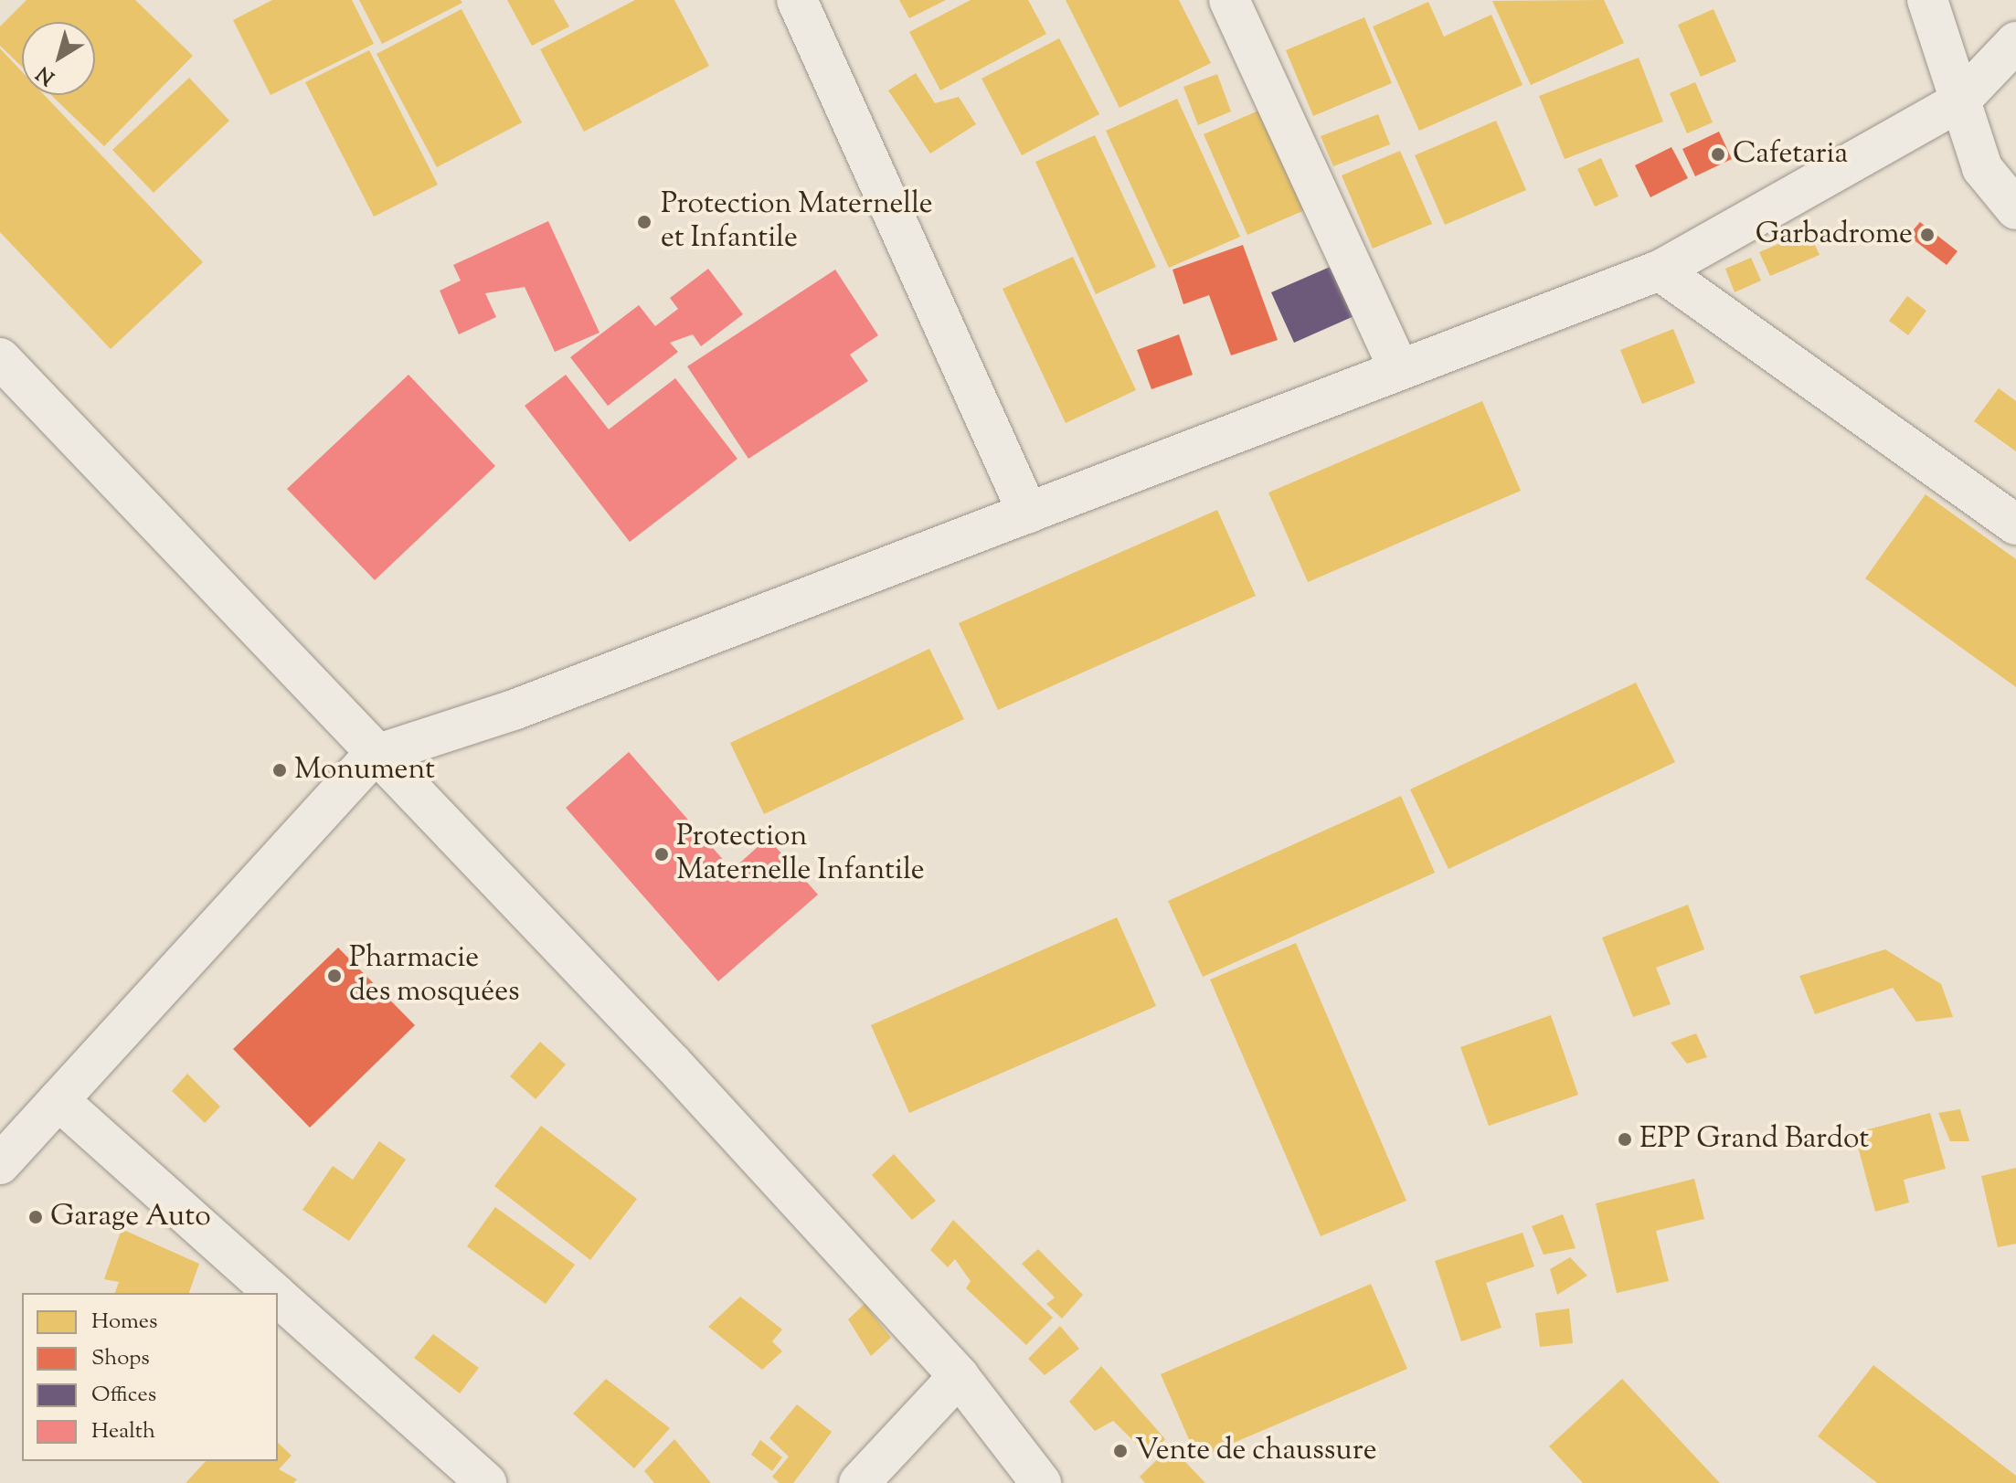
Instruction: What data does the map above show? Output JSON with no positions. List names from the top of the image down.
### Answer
{
  "places": [
    "Cafetaria",
    "Protection Maternelle et Infantile",
    "Garbadrome",
    "Monument",
    "Protection Maternelle Infantile",
    "Pharmacie des mosquées",
    "EPP Grand Bardot",
    "Garage Auto",
    "Vente de chaussure"
  ],
  "legend": [
    "Homes",
    "Shops",
    "Offices",
    "Health"
  ],
  "north": "bottom left"
}
